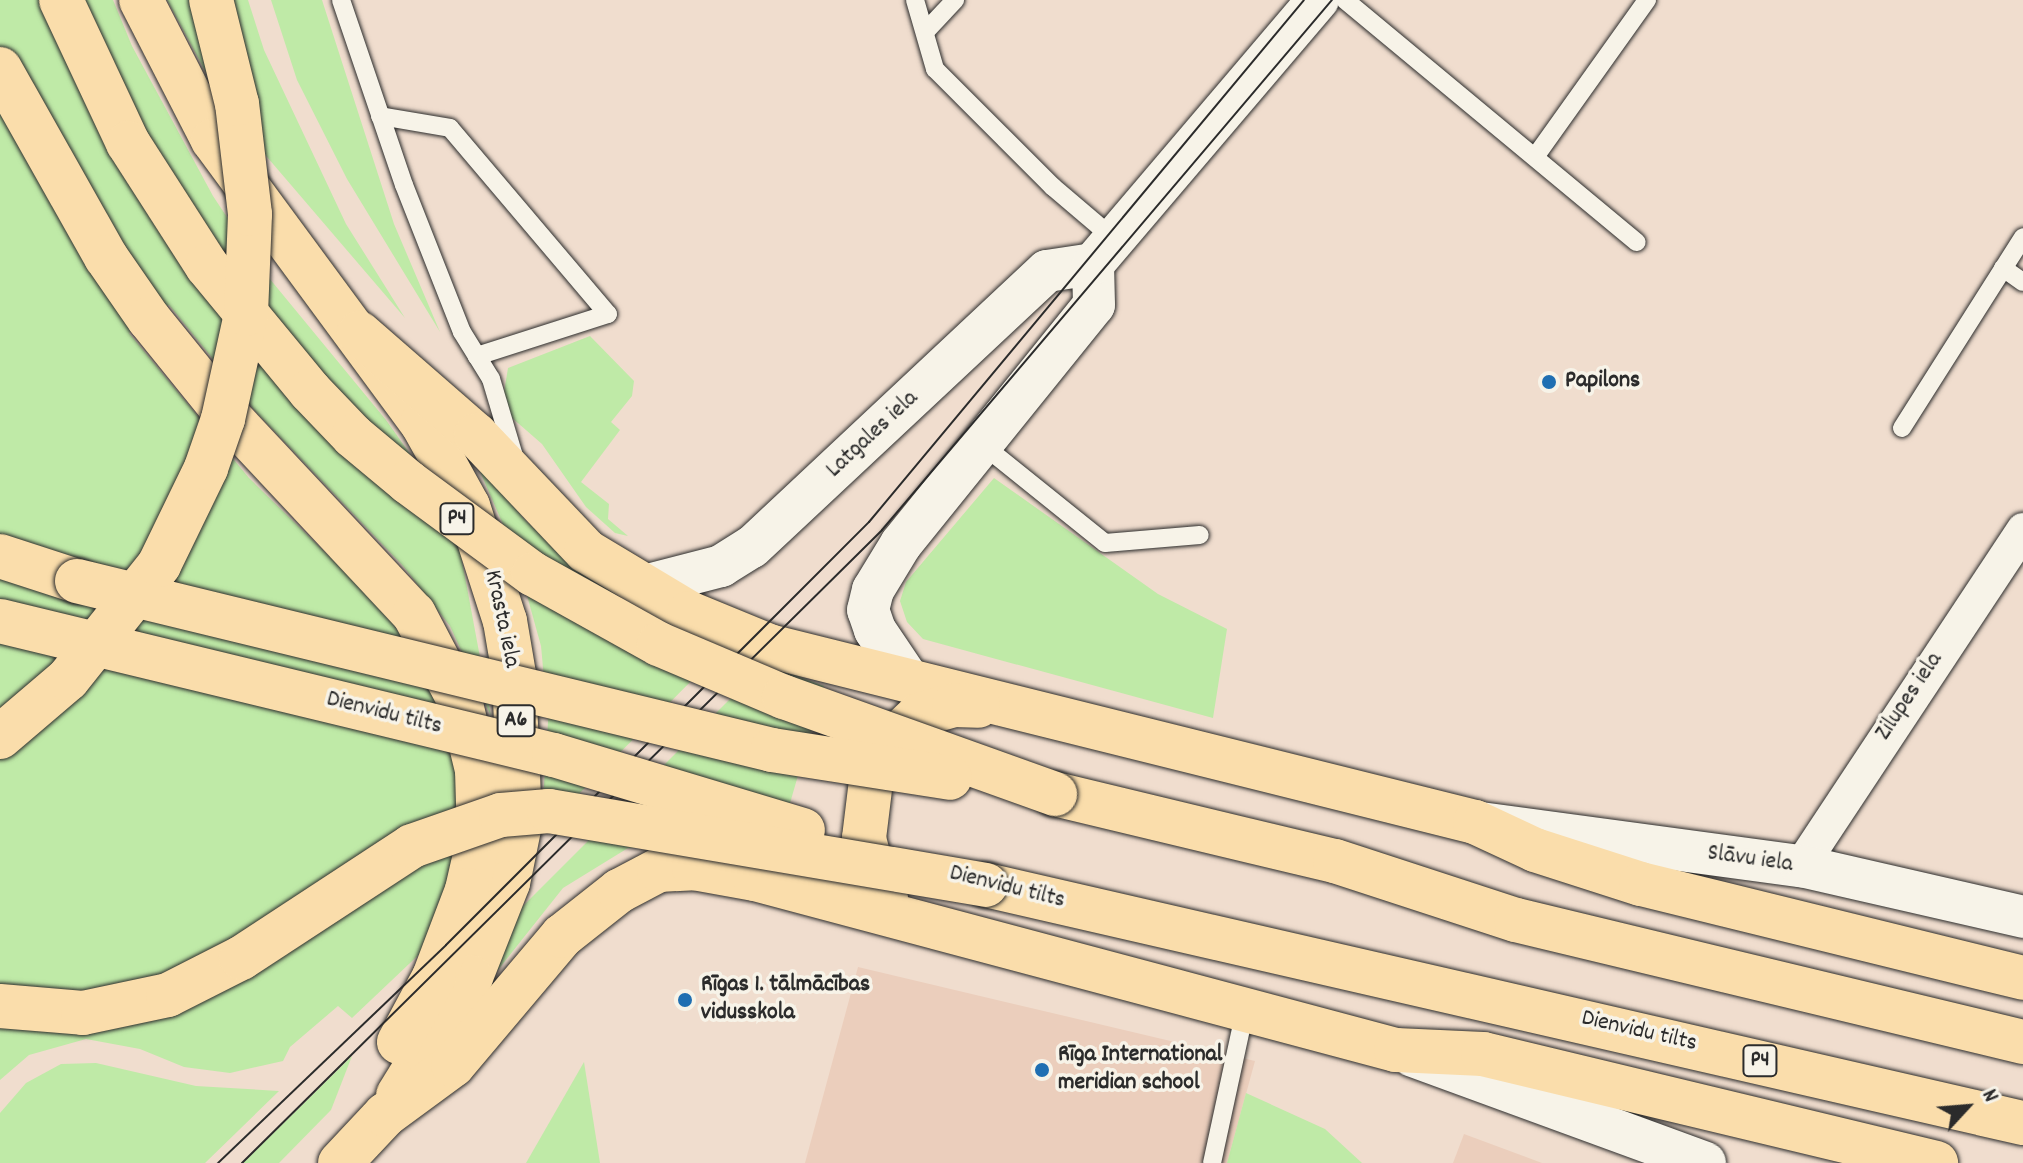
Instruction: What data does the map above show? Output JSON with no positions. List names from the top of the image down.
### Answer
{
  "streets": {
    "highway": [
      "P4",
      "Krasta iela",
      "Dienvidu tilts",
      "A6"
    ],
    "street": ["Latgales iela", "Zilupes iela", "Slāvu iela"]
  },
  "crossings": [
    ["P4", "Dienvidu tilts"],
    ["Krasta iela", "A6"],
    ["Zilupes iela", "Slāvu iela"]
  ],
  "places": ["Papilons", "Rīgas 1. tālmācības vidusskola", "Rīga International meridian school"],
  "north": "top right"
}
